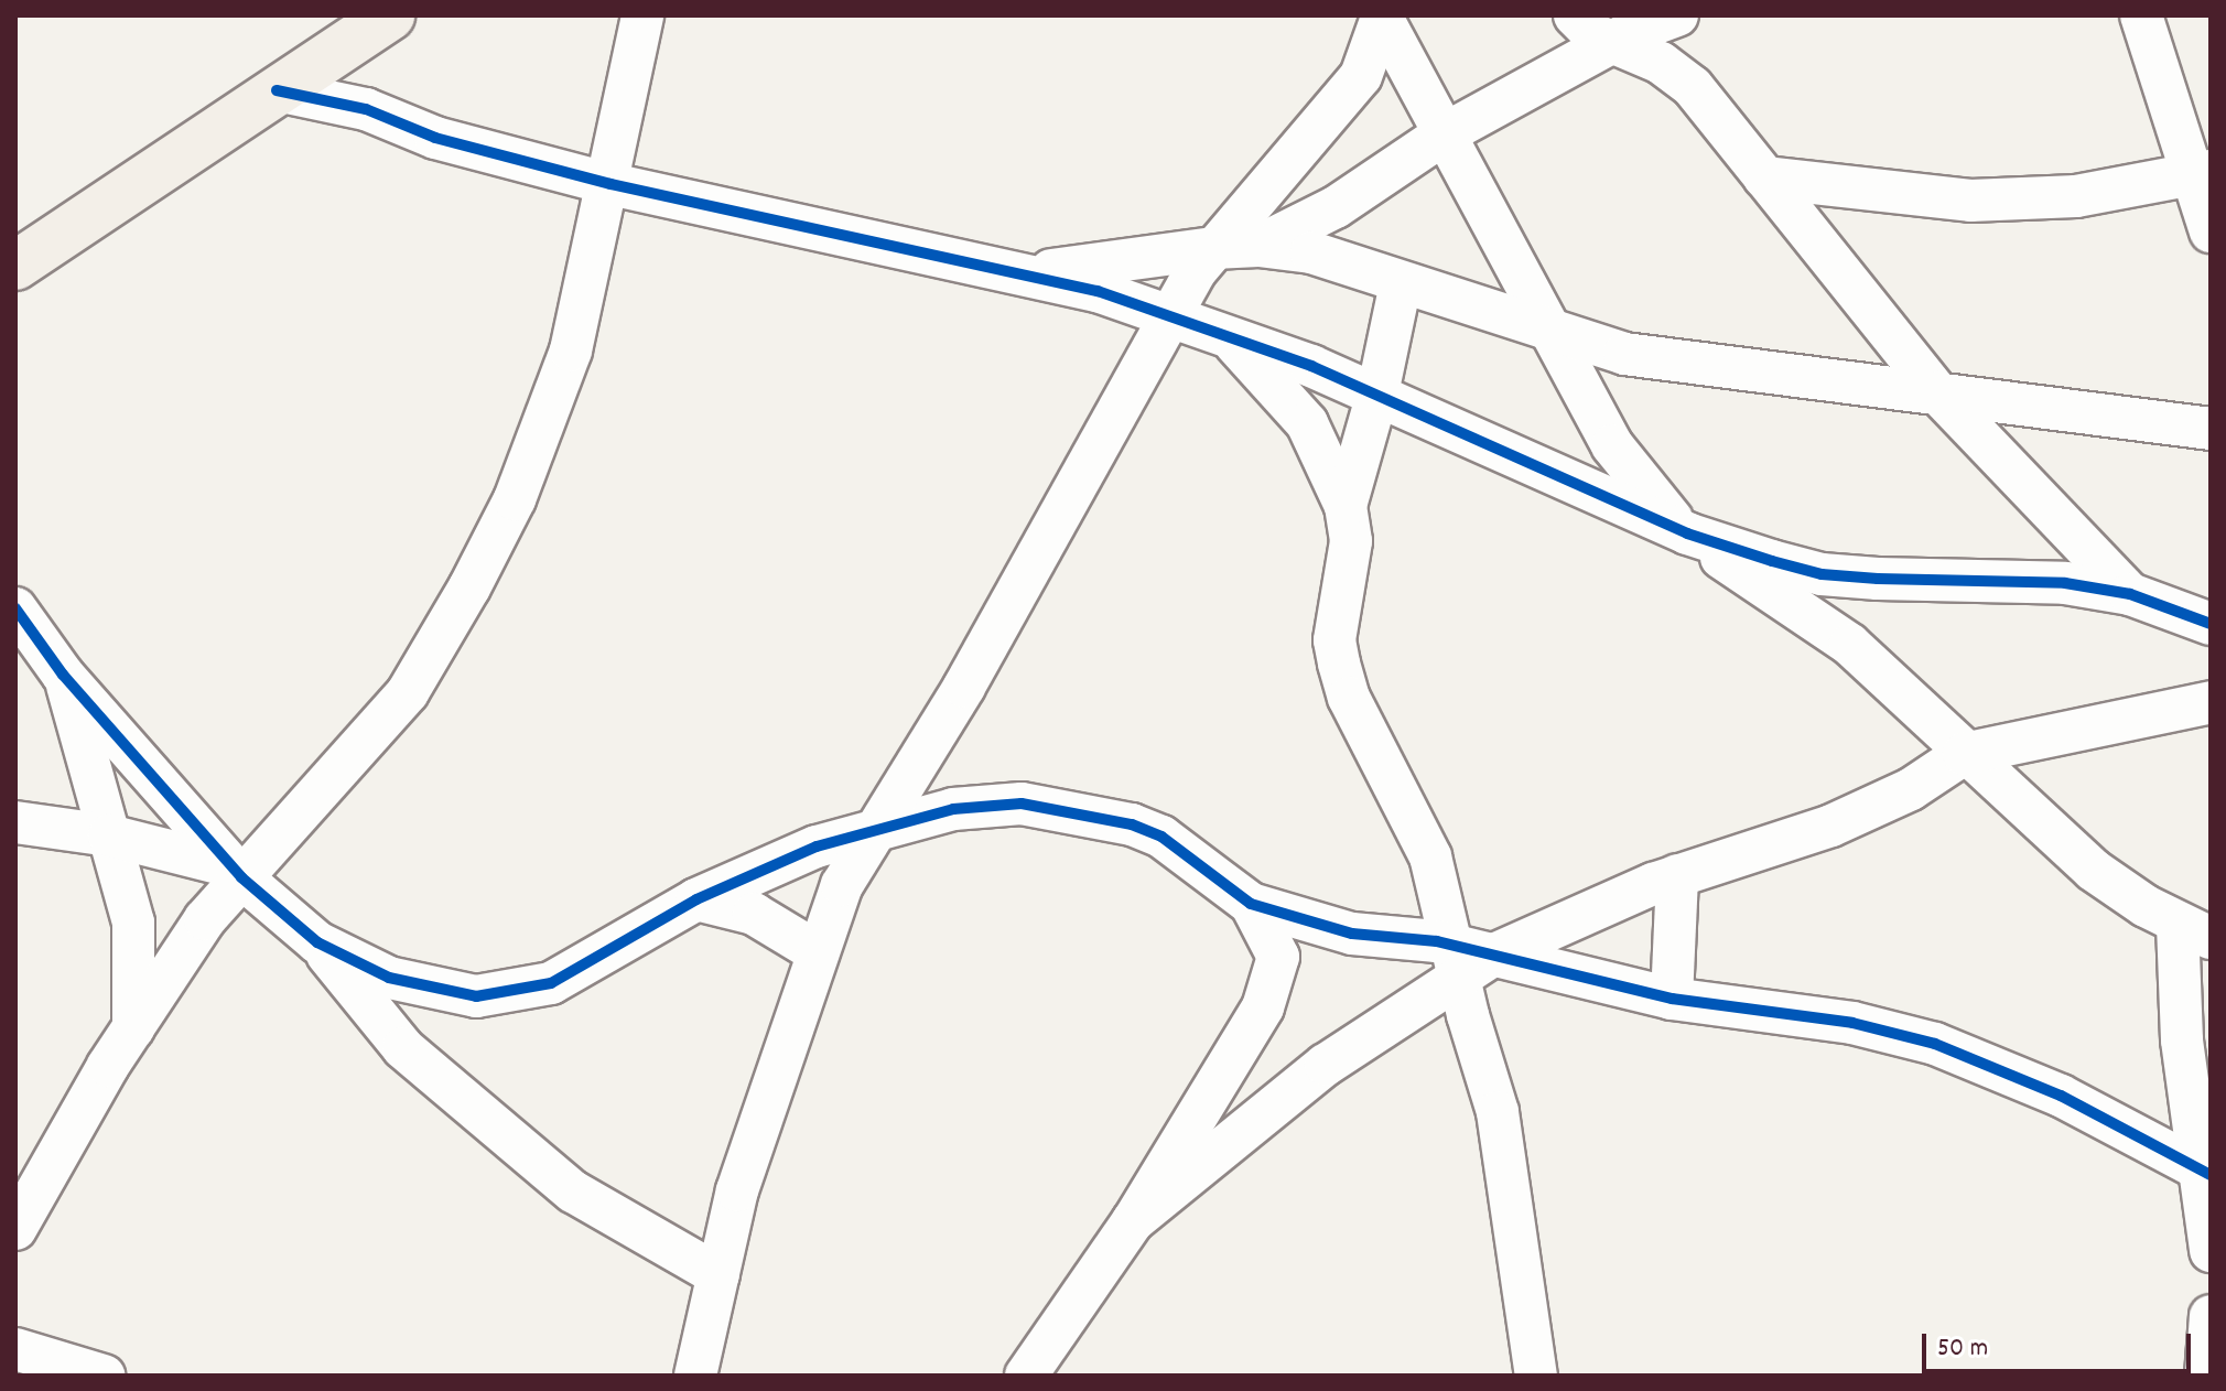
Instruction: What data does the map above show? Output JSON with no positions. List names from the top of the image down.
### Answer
{
  "scale_bar": "50 m"
}
